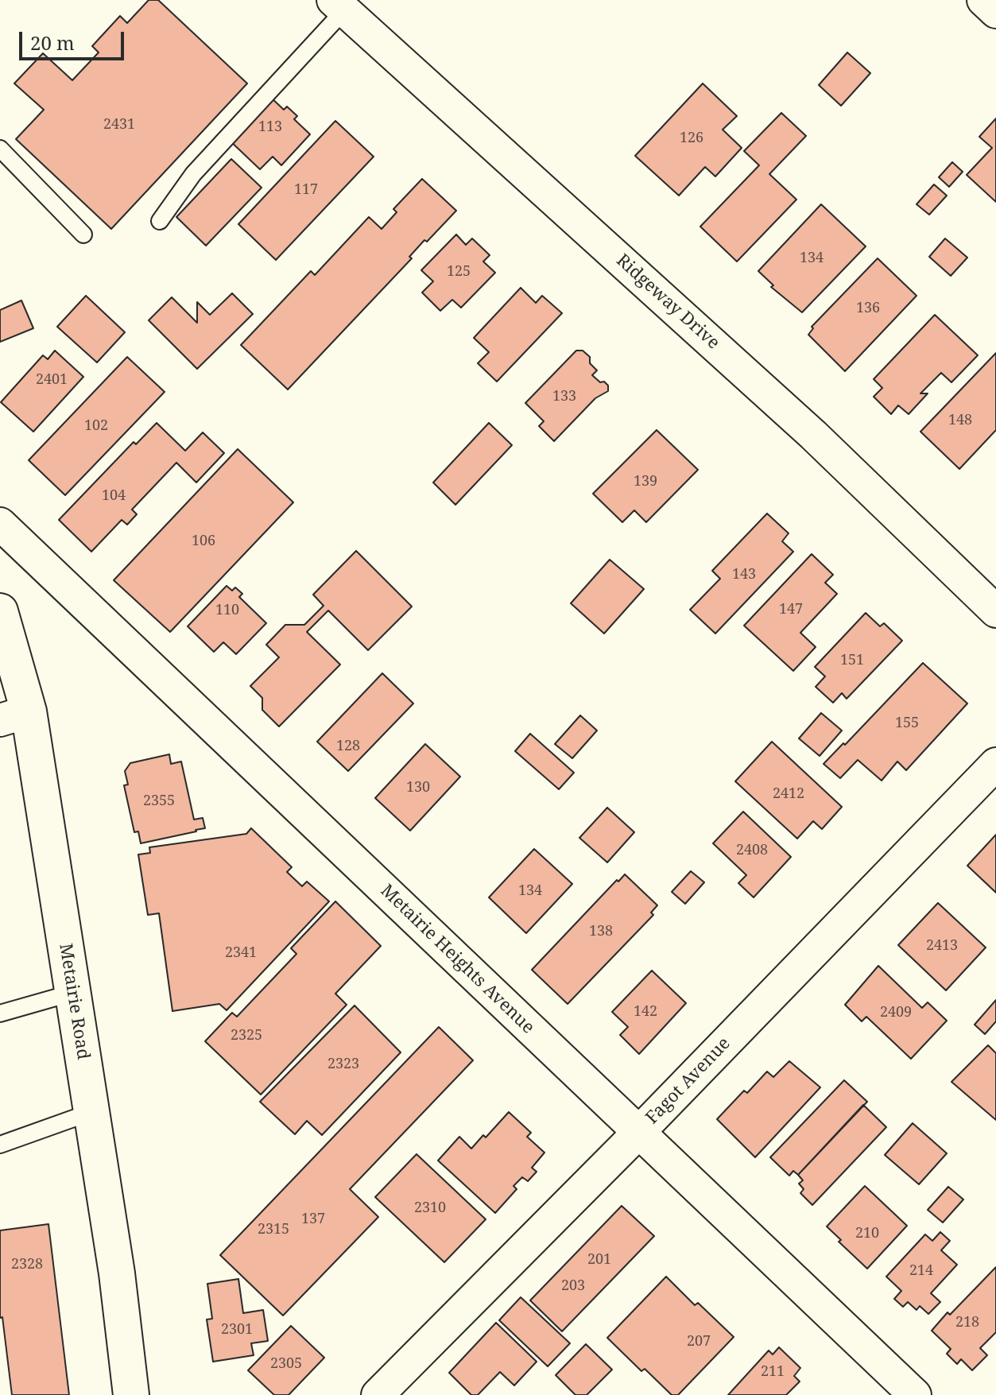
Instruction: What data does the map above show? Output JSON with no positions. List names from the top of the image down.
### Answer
{
  "streets": {
    "main road": ["Metairie Road"],
    "street": ["Ridgeway Drive", "Metairie Heights Avenue", "Fagot Avenue"]
  },
  "crossings": [
    ["Metairie Heights Avenue", "Fagot Avenue"]
  ],
  "house_numbers": [
    "2431",
    "113",
    "126",
    "117",
    "134",
    "125",
    "136",
    "2401",
    "133",
    "148",
    "102",
    "139",
    "104",
    "106",
    "143",
    "147",
    "110",
    "151",
    "155",
    "128",
    "130",
    "2412",
    "2355",
    "2408",
    "134",
    "138",
    "2413",
    "2341",
    "142",
    "2409",
    "2325",
    "2323",
    "2310",
    "137",
    "2315",
    "210",
    "201",
    "2328",
    "214",
    "203",
    "218",
    "2301",
    "207",
    "2305",
    "211"
  ],
  "scale_bar": "20 m"
}
